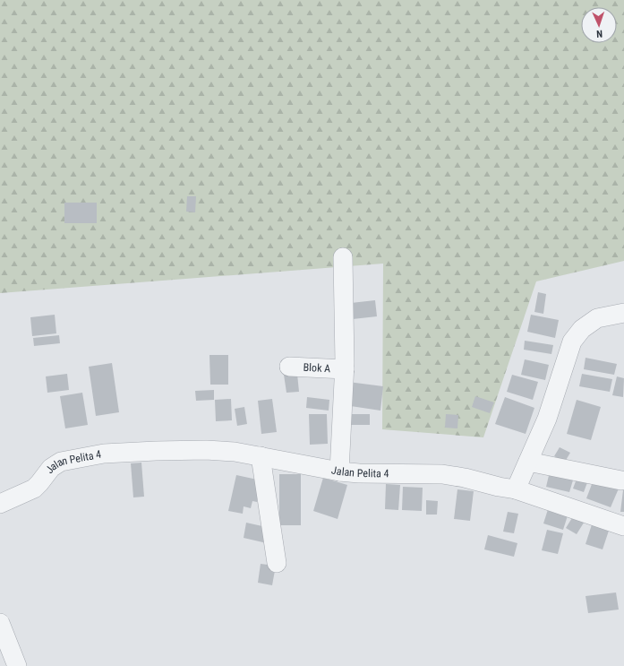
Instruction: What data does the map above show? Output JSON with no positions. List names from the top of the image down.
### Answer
{
  "streets": {
    "street": ["Blok A", "Jalan Pelita 4"]
  },
  "north": "bottom"
}
